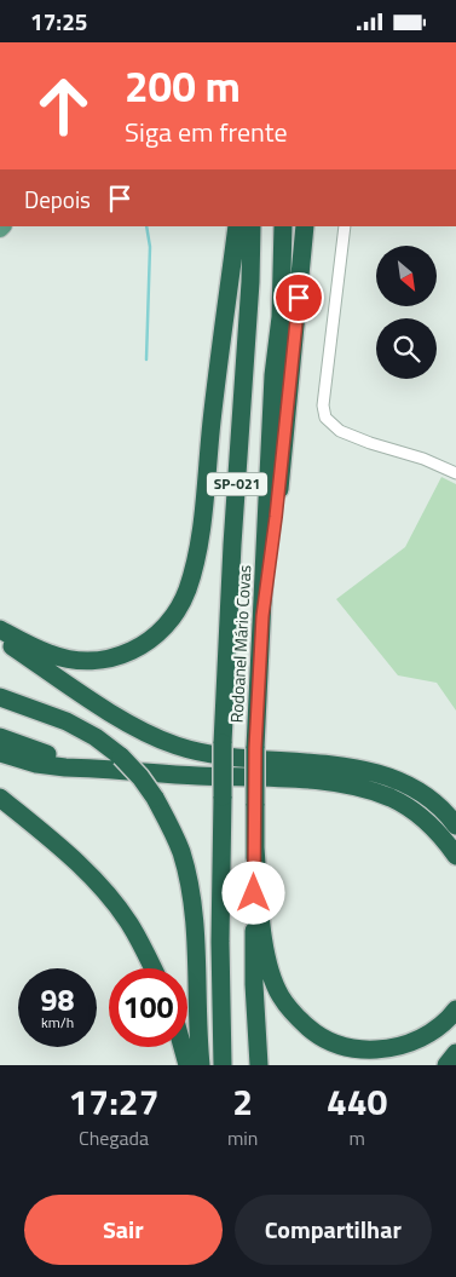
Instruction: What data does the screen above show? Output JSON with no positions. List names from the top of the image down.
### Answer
{
  "streets": {
    "highway": ["SP-021", "Rodoanel Mário Covas"]
  },
  "north": "bottom right",
  "page": {
    "status": "17:25",
    "turn": ["200 m", "Siga em frente"],
    "then": "Depois",
    "speed": "98 km/h",
    "limit": "100",
    "eta": [
      "17:27",
      "Chegada",
      "2",
      "min",
      "440",
      "m"
    ],
    "buttons": ["Sair", "Compartilhar"]
  }
}
